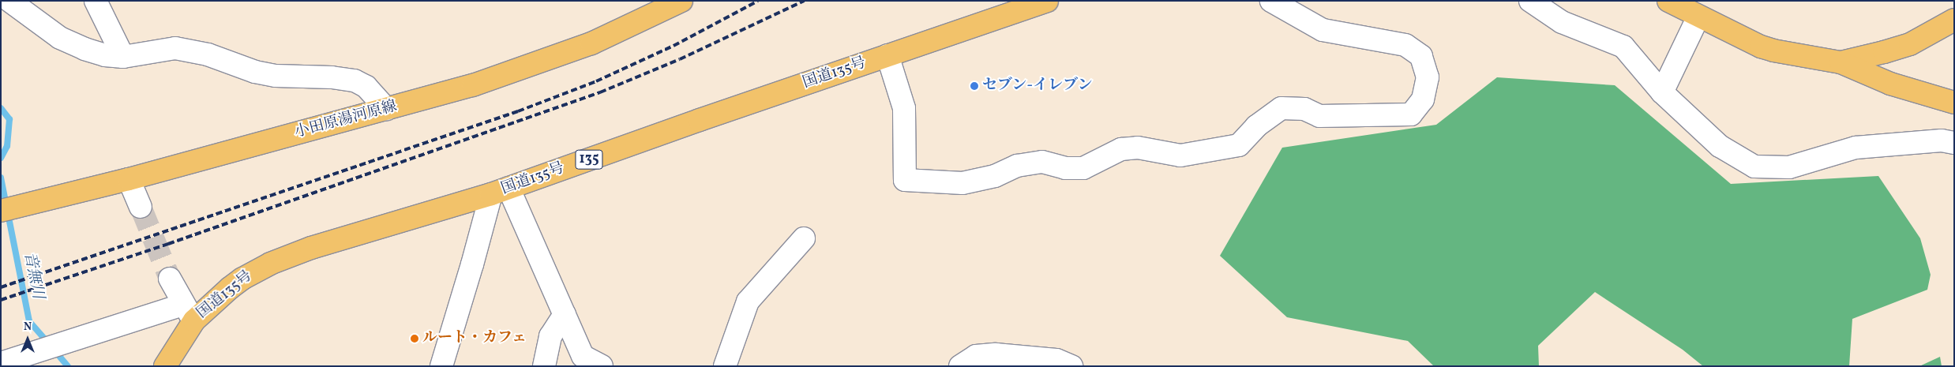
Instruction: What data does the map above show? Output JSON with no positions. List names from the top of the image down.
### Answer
{
  "streets": {
    "main road": ["国道135号", "小田原湯河原線", "135"]
  },
  "water": ["音無川"],
  "places": ["セブン-イレブン", "ルート・カフェ"],
  "north": "top"
}
